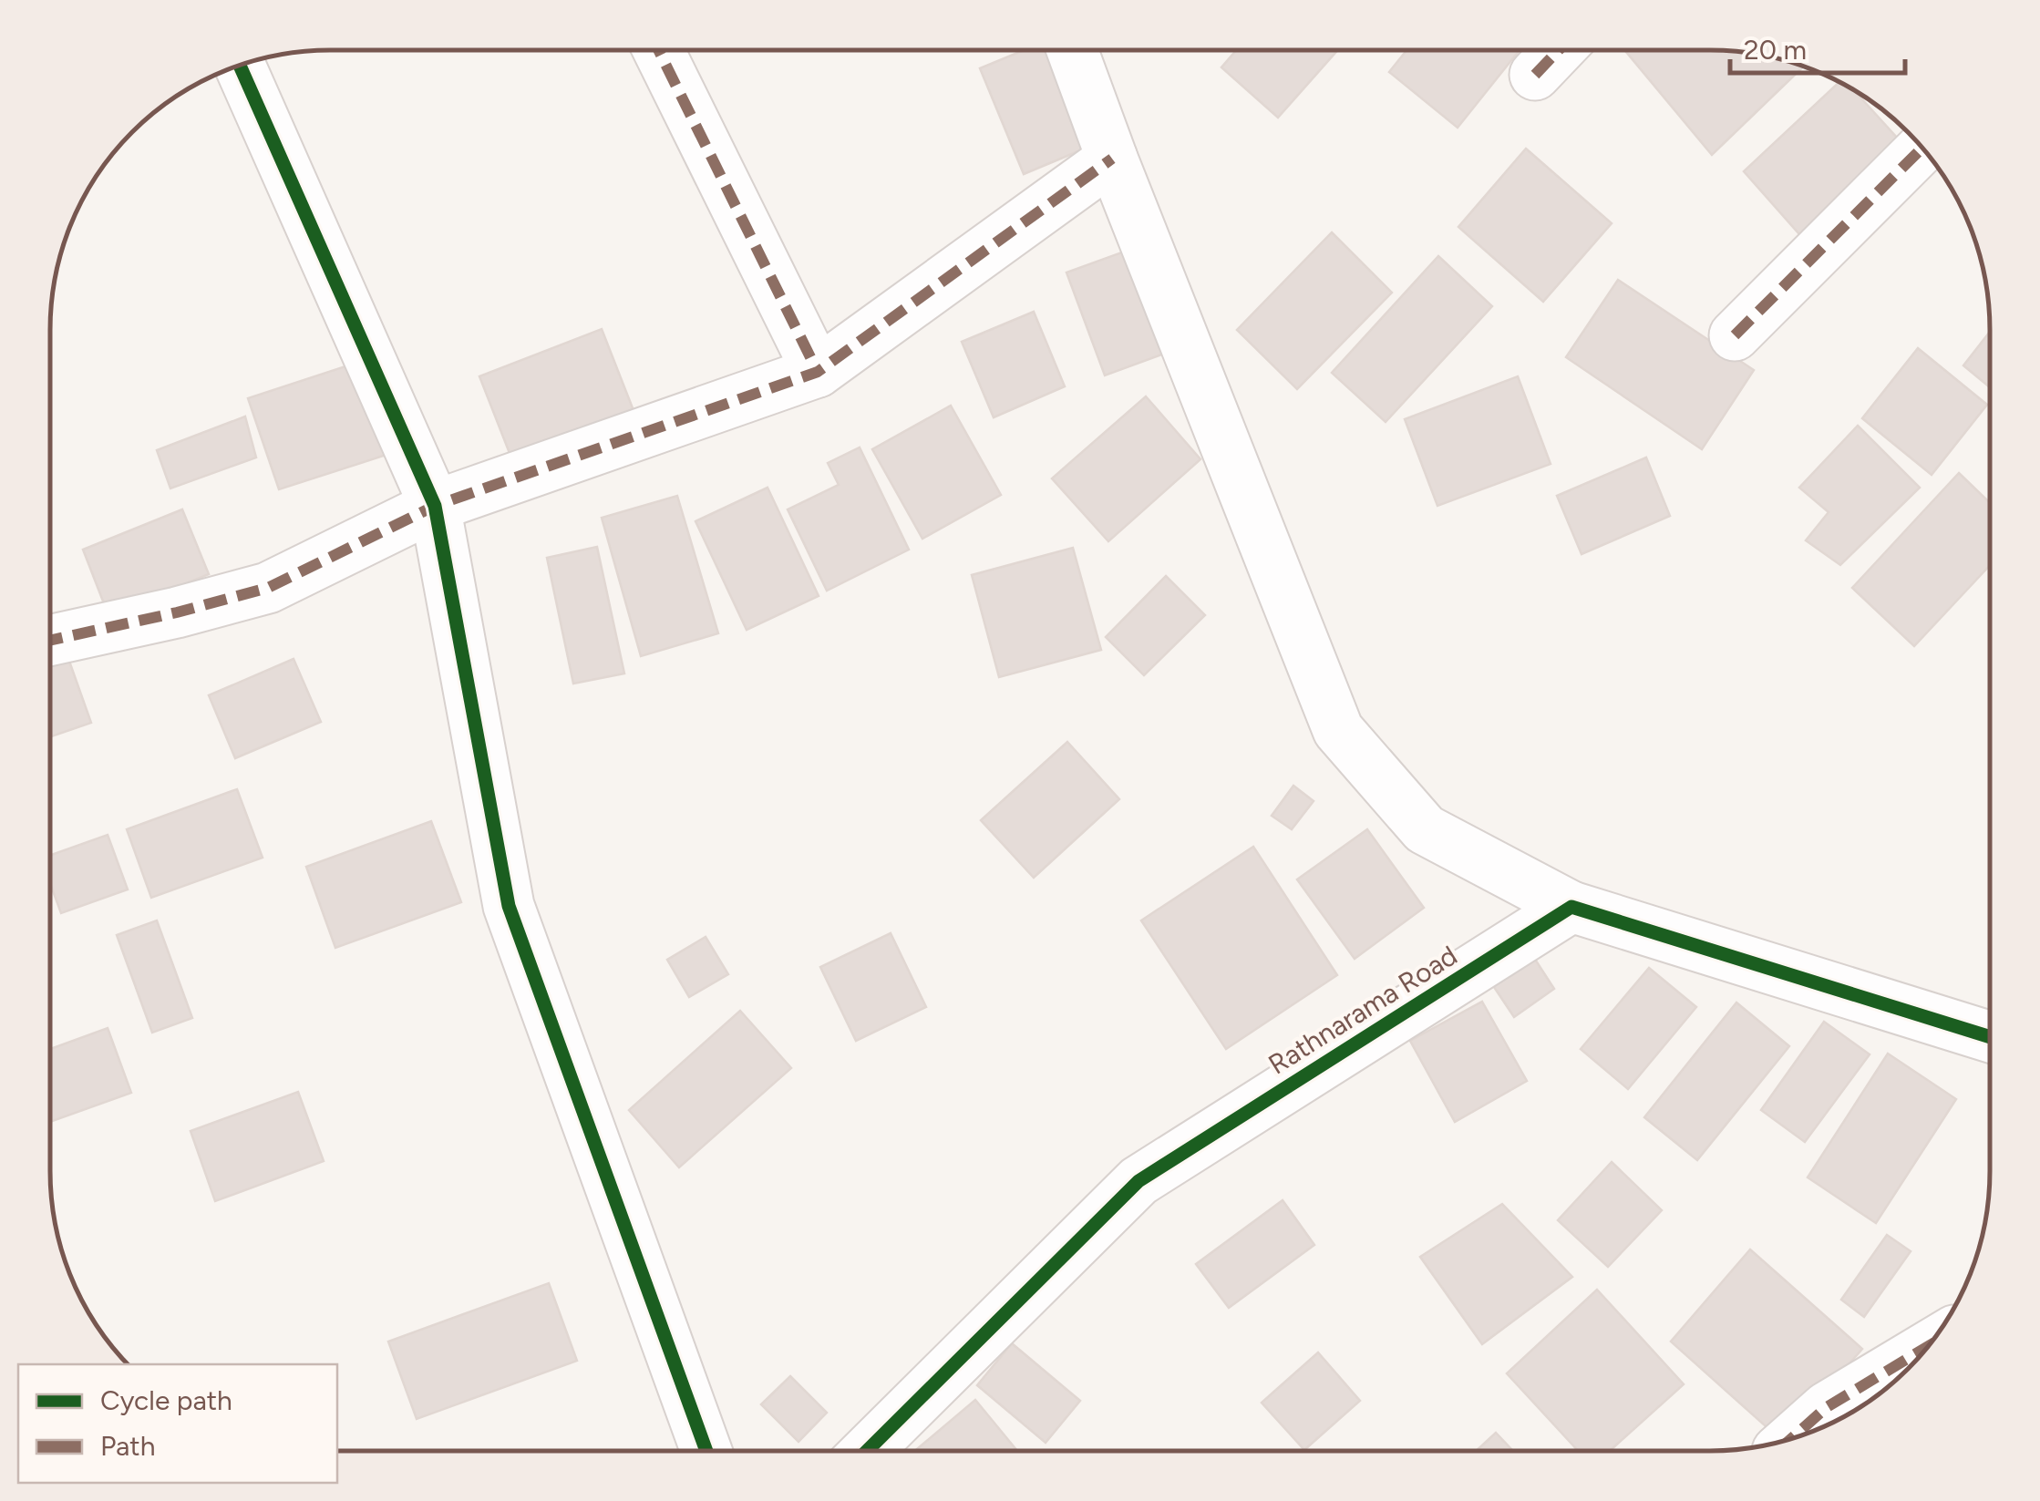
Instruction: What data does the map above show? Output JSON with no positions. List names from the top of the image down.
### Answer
{
  "streets": {
    "street": ["Rathnarama Road"]
  },
  "legend": ["Cycle path", "Path"],
  "scale_bar": "20 m"
}
